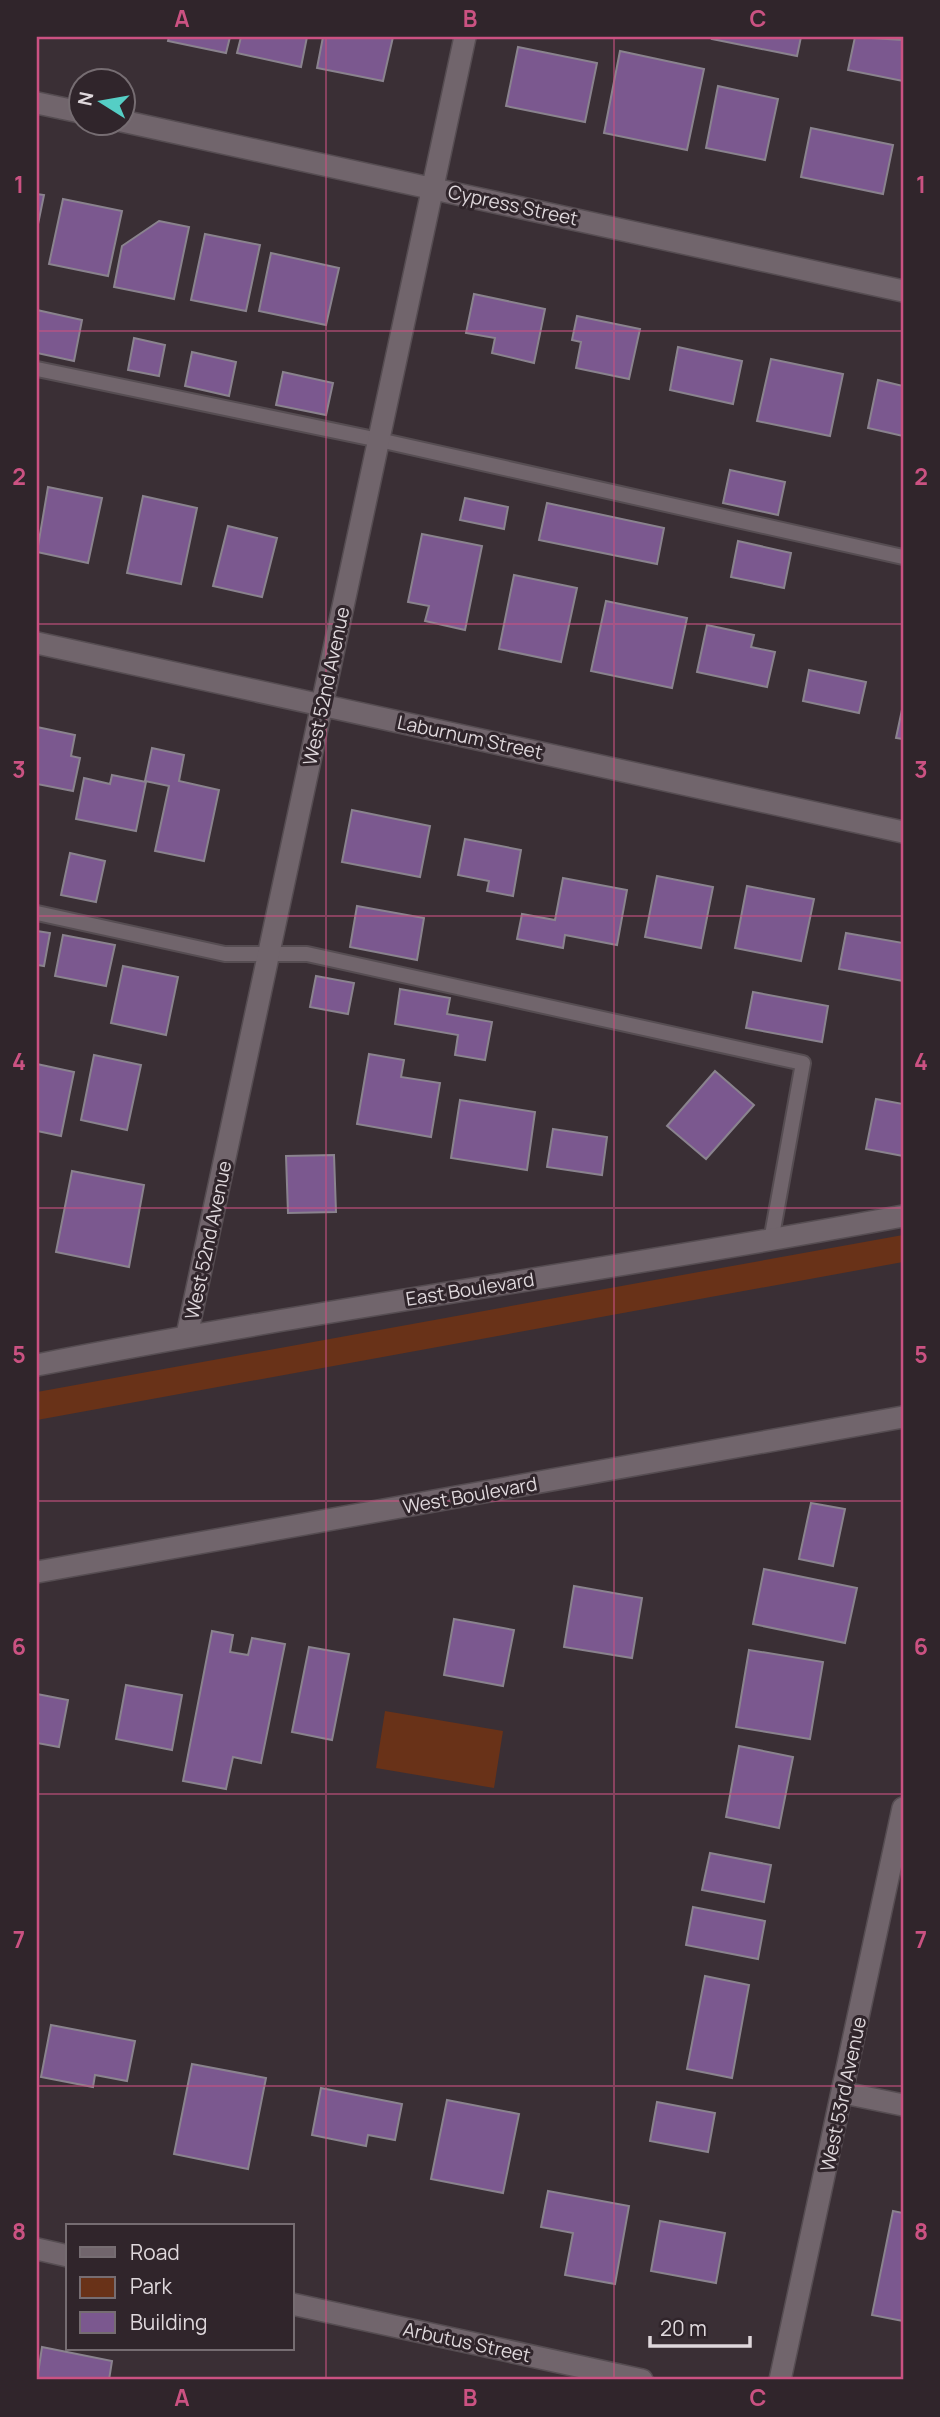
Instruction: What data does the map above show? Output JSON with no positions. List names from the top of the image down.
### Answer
{
  "streets": {
    "street": [
      "Cypress Street",
      "West 52nd Avenue",
      "Laburnum Street",
      "East Boulevard",
      "West Boulevard",
      "West 53rd Avenue",
      "Arbutus Street"
    ]
  },
  "crossings": [
    ["Cypress Street", "West 52nd Avenue"],
    ["West 52nd Avenue", "Laburnum Street"],
    ["West 52nd Avenue", "East Boulevard"]
  ],
  "legend": ["Road", "Park", "Building"],
  "scale_bar": "20 m",
  "north": "left",
  "grid": {
    "columns": ["A", "B", "C"],
    "rows": [
      "1",
      "2",
      "3",
      "4",
      "5",
      "6",
      "7",
      "8"
    ]
  }
}
